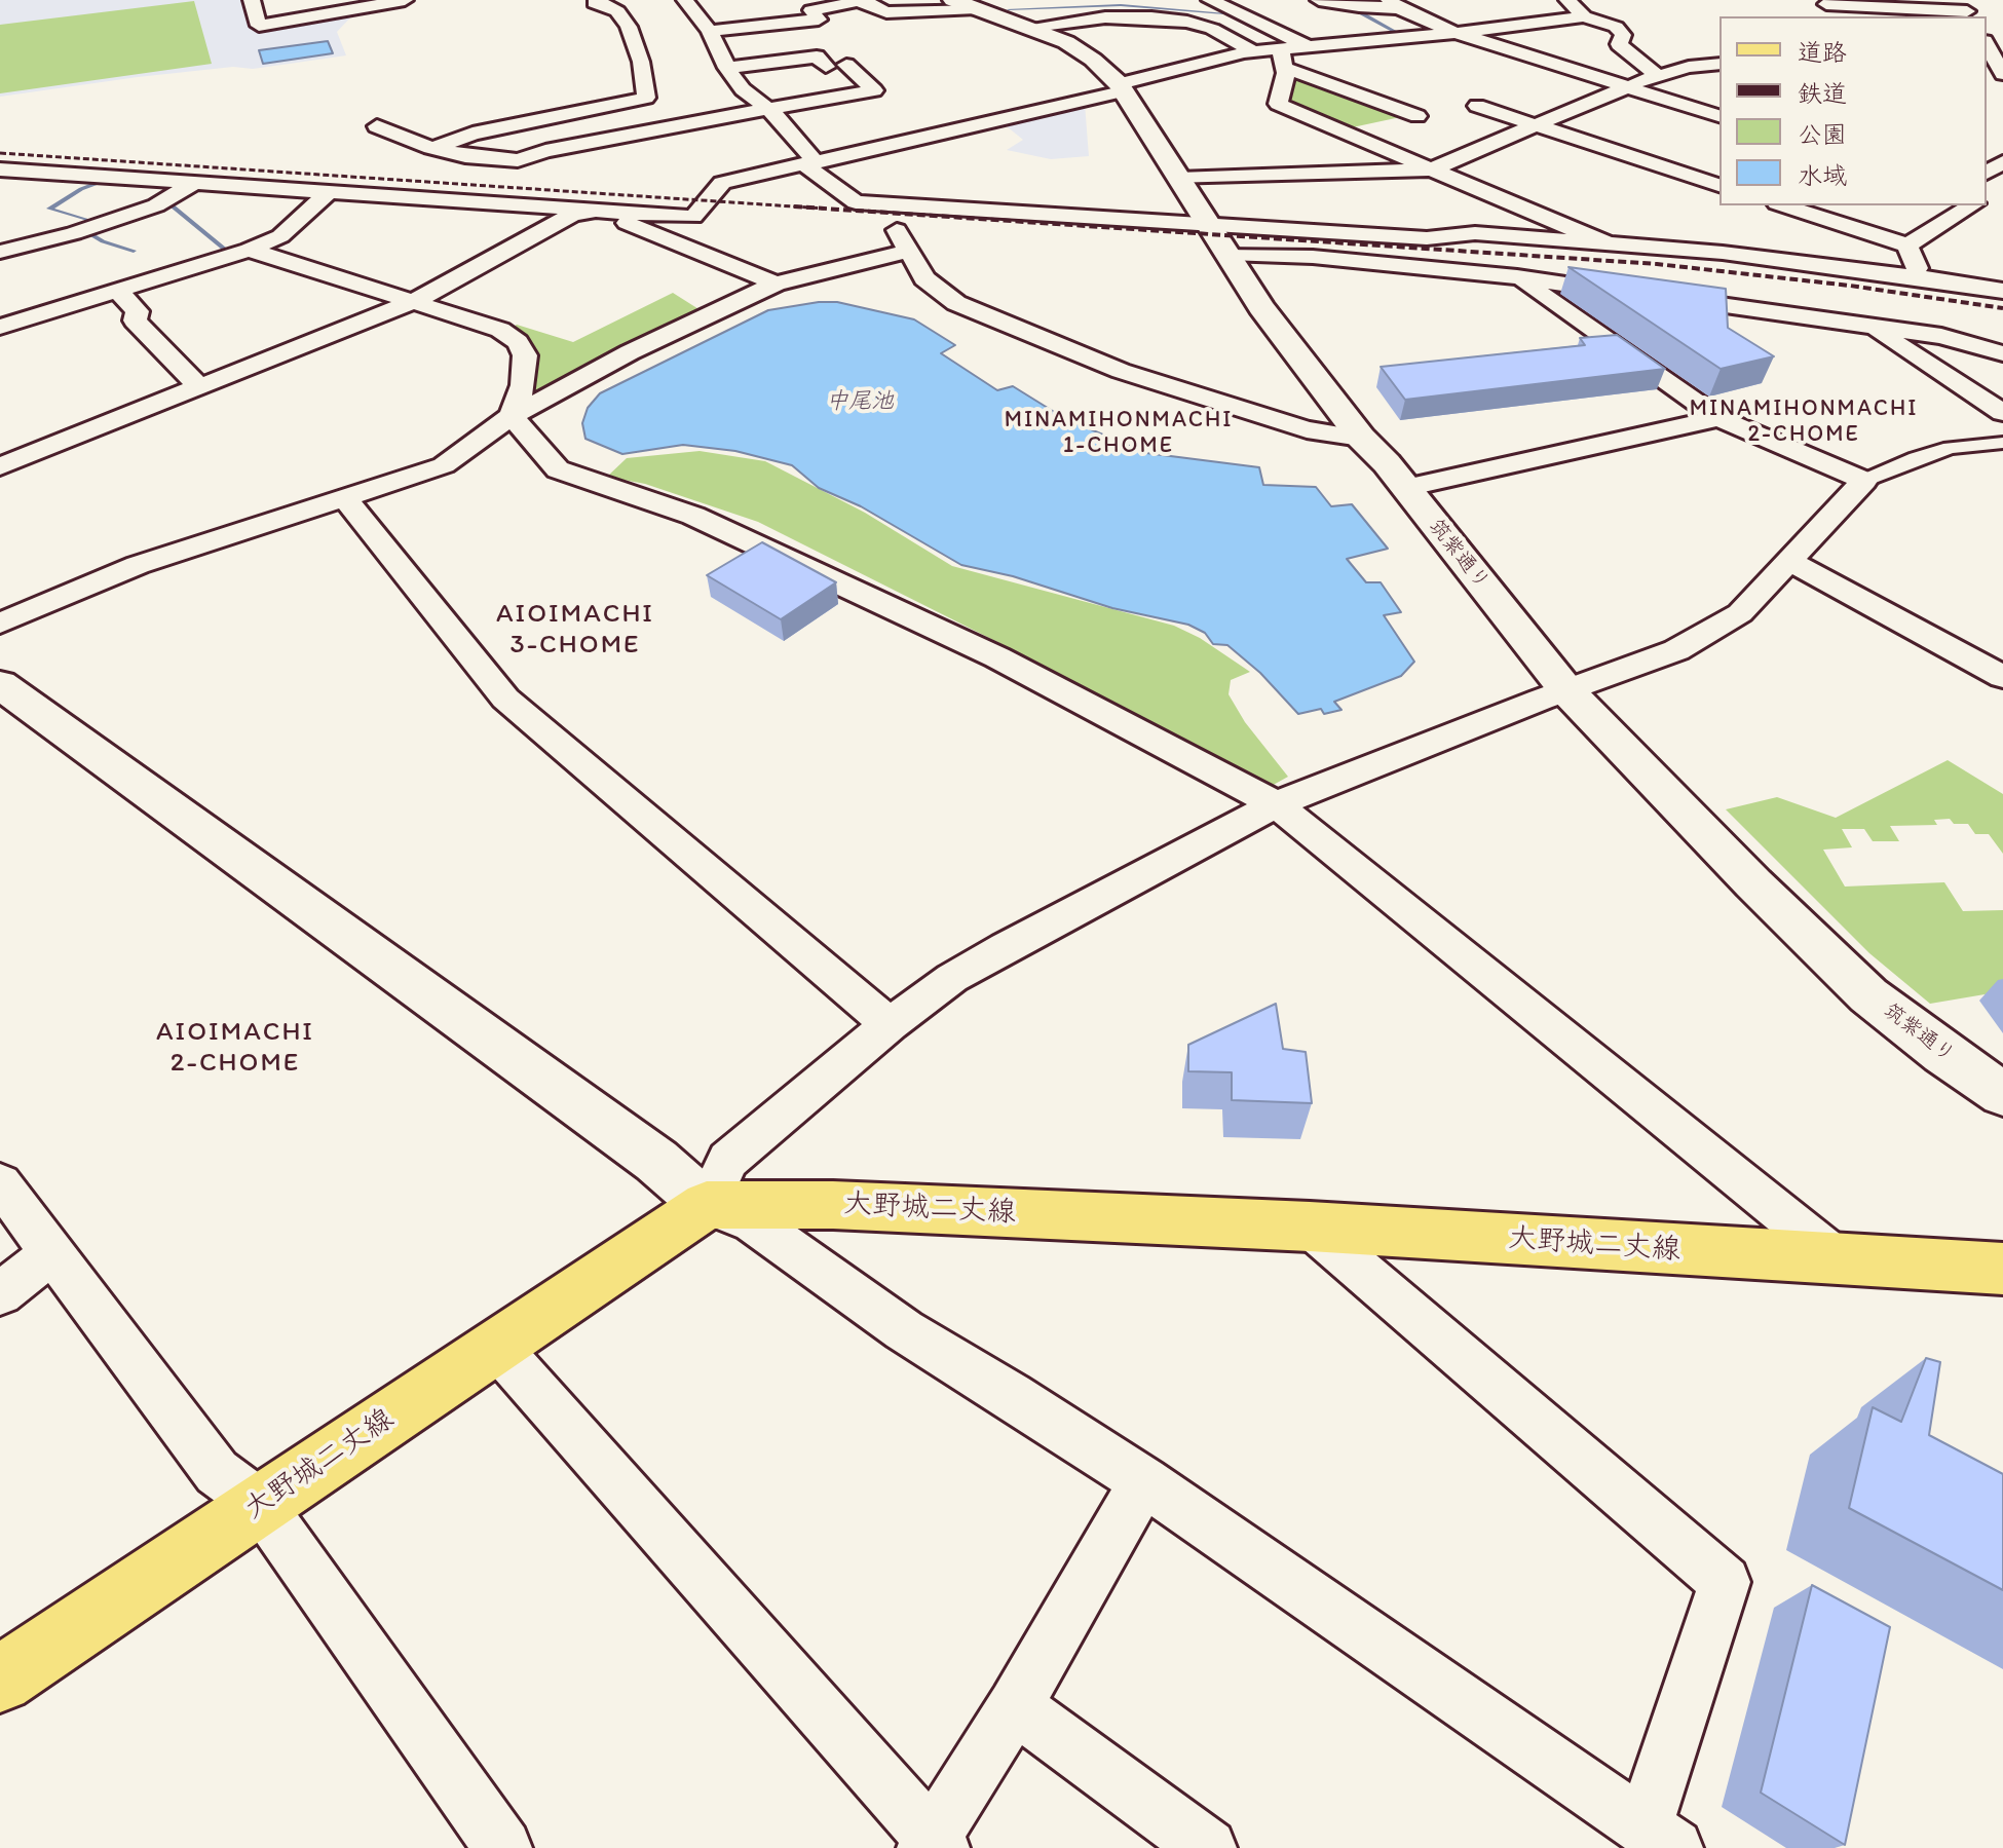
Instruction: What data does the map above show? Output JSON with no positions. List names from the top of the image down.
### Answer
{
  "streets": {
    "main road": ["大野城二丈線"],
    "street": ["筑紫通り"]
  },
  "districts": [
    "MINAMIHONMACHI 2-CHOME",
    "MINAMIHONMACHI 1-CHOME",
    "AIOIMACHI 3-CHOME",
    "AIOIMACHI 2-CHOME"
  ],
  "water": ["中尾池"],
  "legend": [
    "道路",
    "鉄道",
    "公園",
    "水域"
  ]
}
